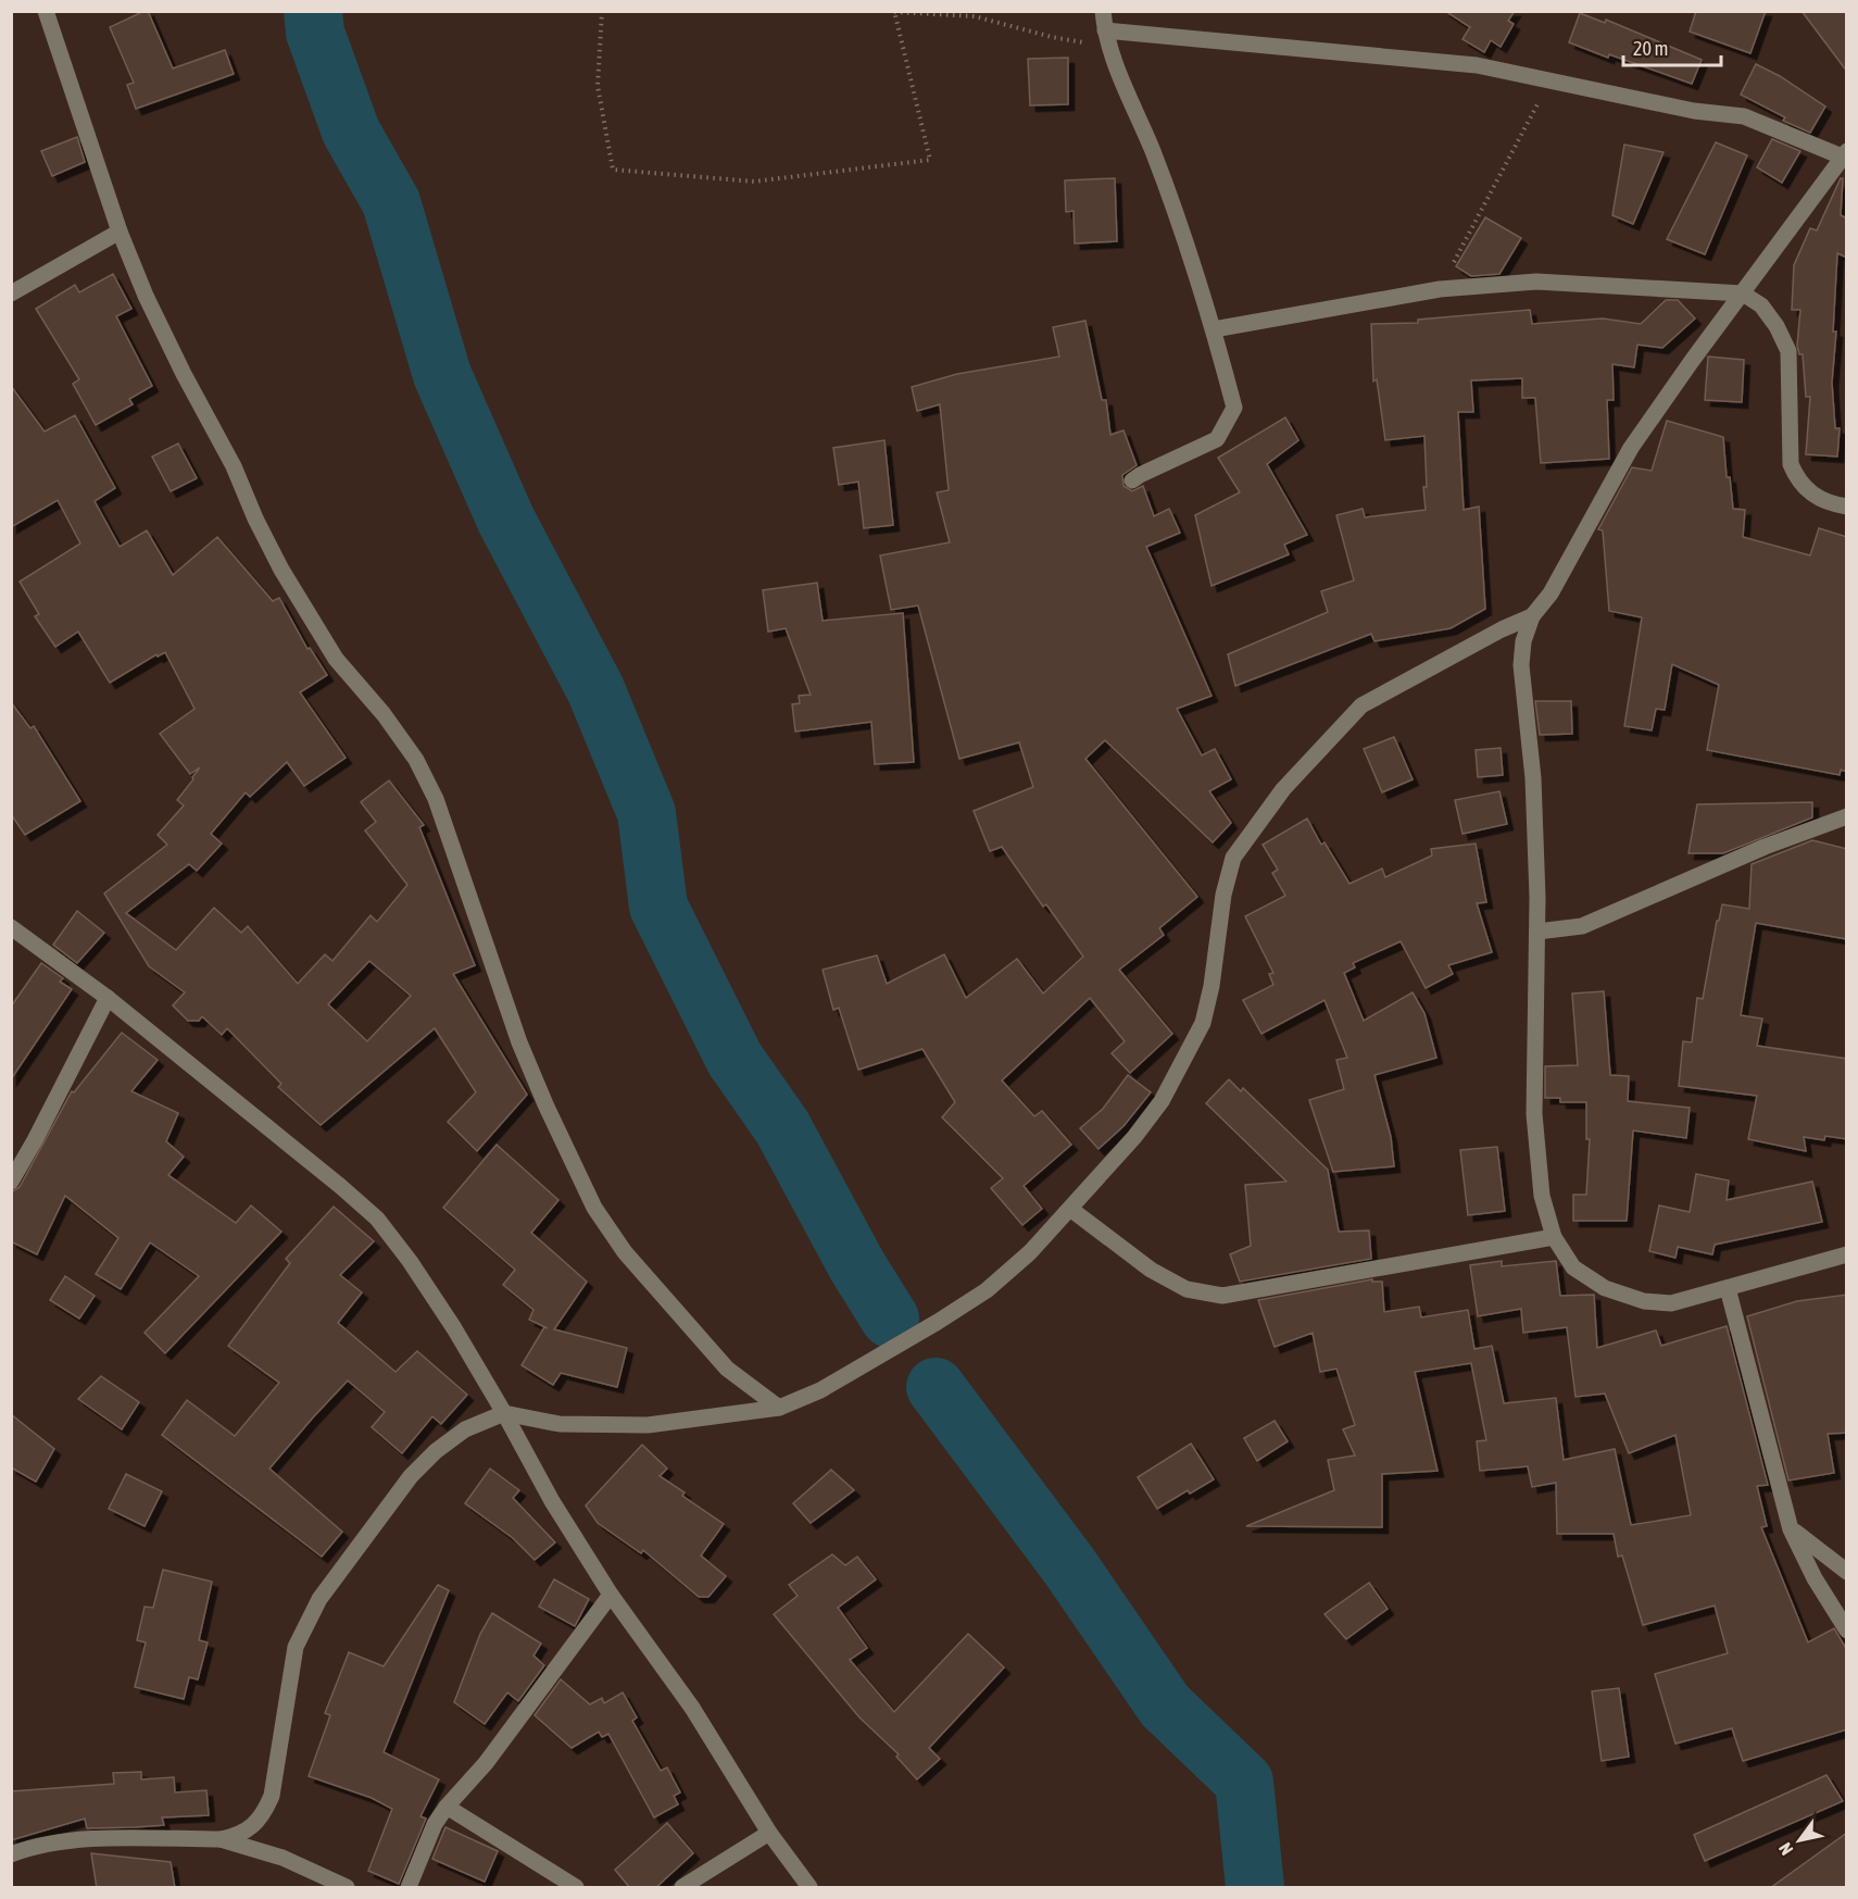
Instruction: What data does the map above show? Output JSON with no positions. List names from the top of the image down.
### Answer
{
  "scale_bar": "20 m",
  "north": "bottom left"
}
